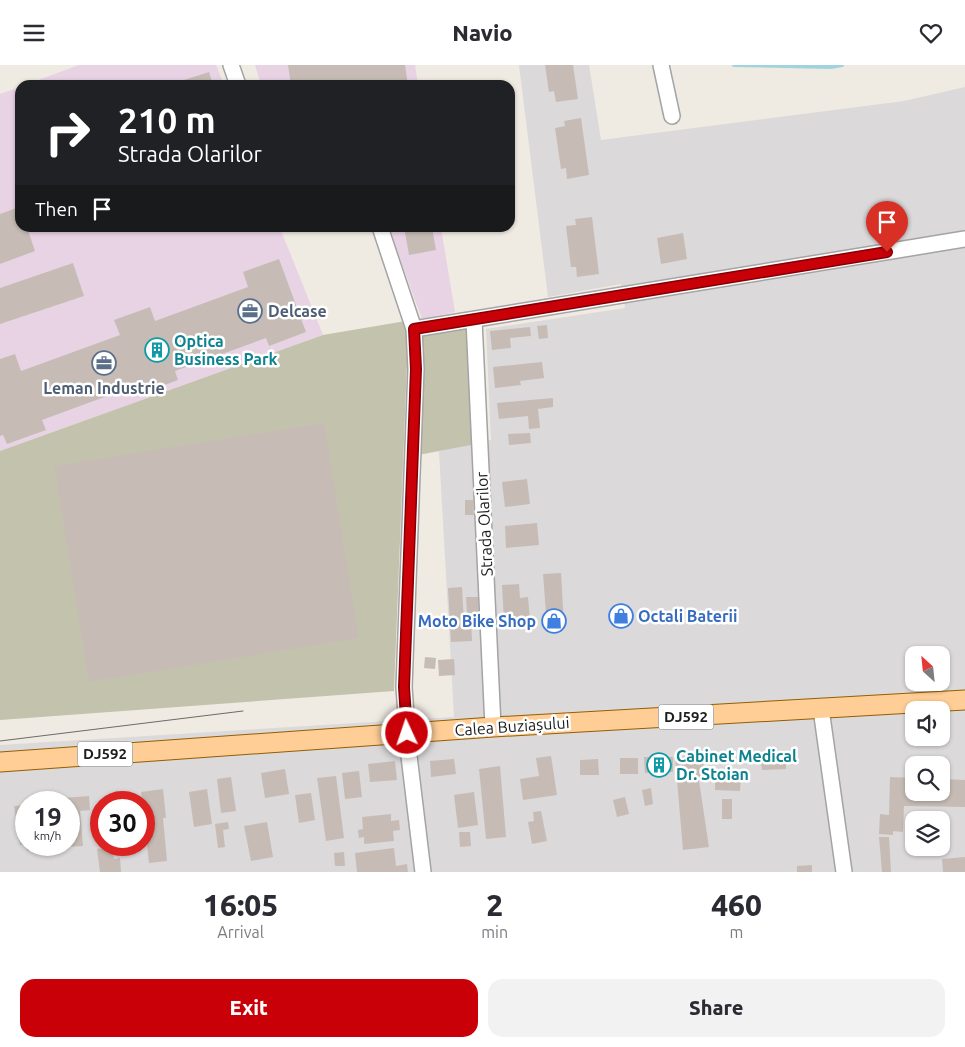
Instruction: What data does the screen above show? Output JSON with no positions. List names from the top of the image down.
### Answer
{
  "streets": {
    "main road": ["DJ592", "Calea Buziașului"],
    "street": ["Strada Olarilor"]
  },
  "crossings": [
    ["Strada Olarilor", "Calea Buziașului"]
  ],
  "places": {
    "office": ["Delcase", "Leman Industrie"],
    "building": ["Optica Business Park", "Cabinet Medical Dr. Stoian"],
    "shop": ["Octali Baterii", "Moto Bike Shop"]
  },
  "north": "top left",
  "page": {
    "header": "Navio",
    "turn": ["210 m", "Strada Olarilor"],
    "then": "Then",
    "speed": "19 km/h",
    "limit": "30",
    "eta": [
      "16:05",
      "Arrival",
      "2",
      "min",
      "460",
      "m"
    ],
    "buttons": ["Exit", "Share"]
  }
}
